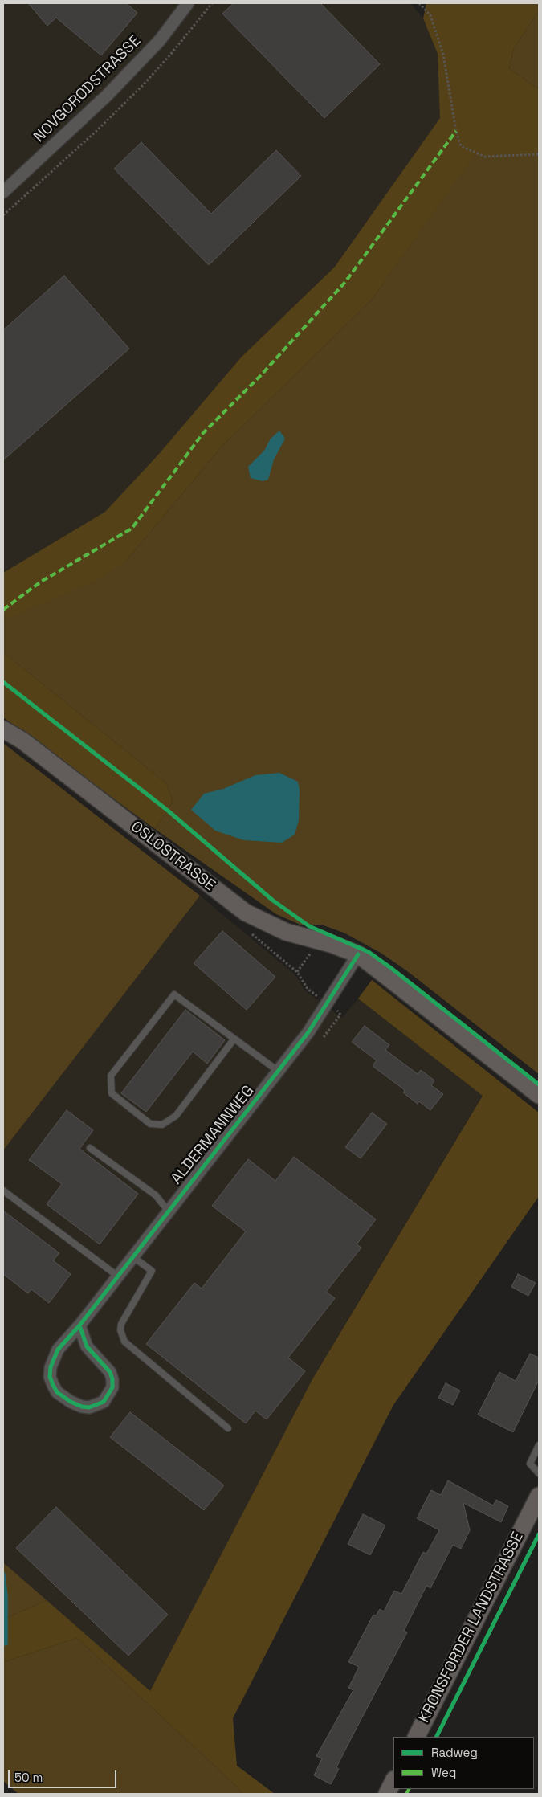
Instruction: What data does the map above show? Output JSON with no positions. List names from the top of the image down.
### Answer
{
  "streets": {
    "street": [
      "NOVGORODSTRASSE",
      "OSLOSTRASSE",
      "ALDERMANNWEG",
      "KRONSFORDER LANDSTRASSE"
    ]
  },
  "crossings": [
    ["OSLOSTRASSE", "ALDERMANNWEG"]
  ],
  "legend": ["Radweg", "Weg"],
  "scale_bar": "50 m"
}
